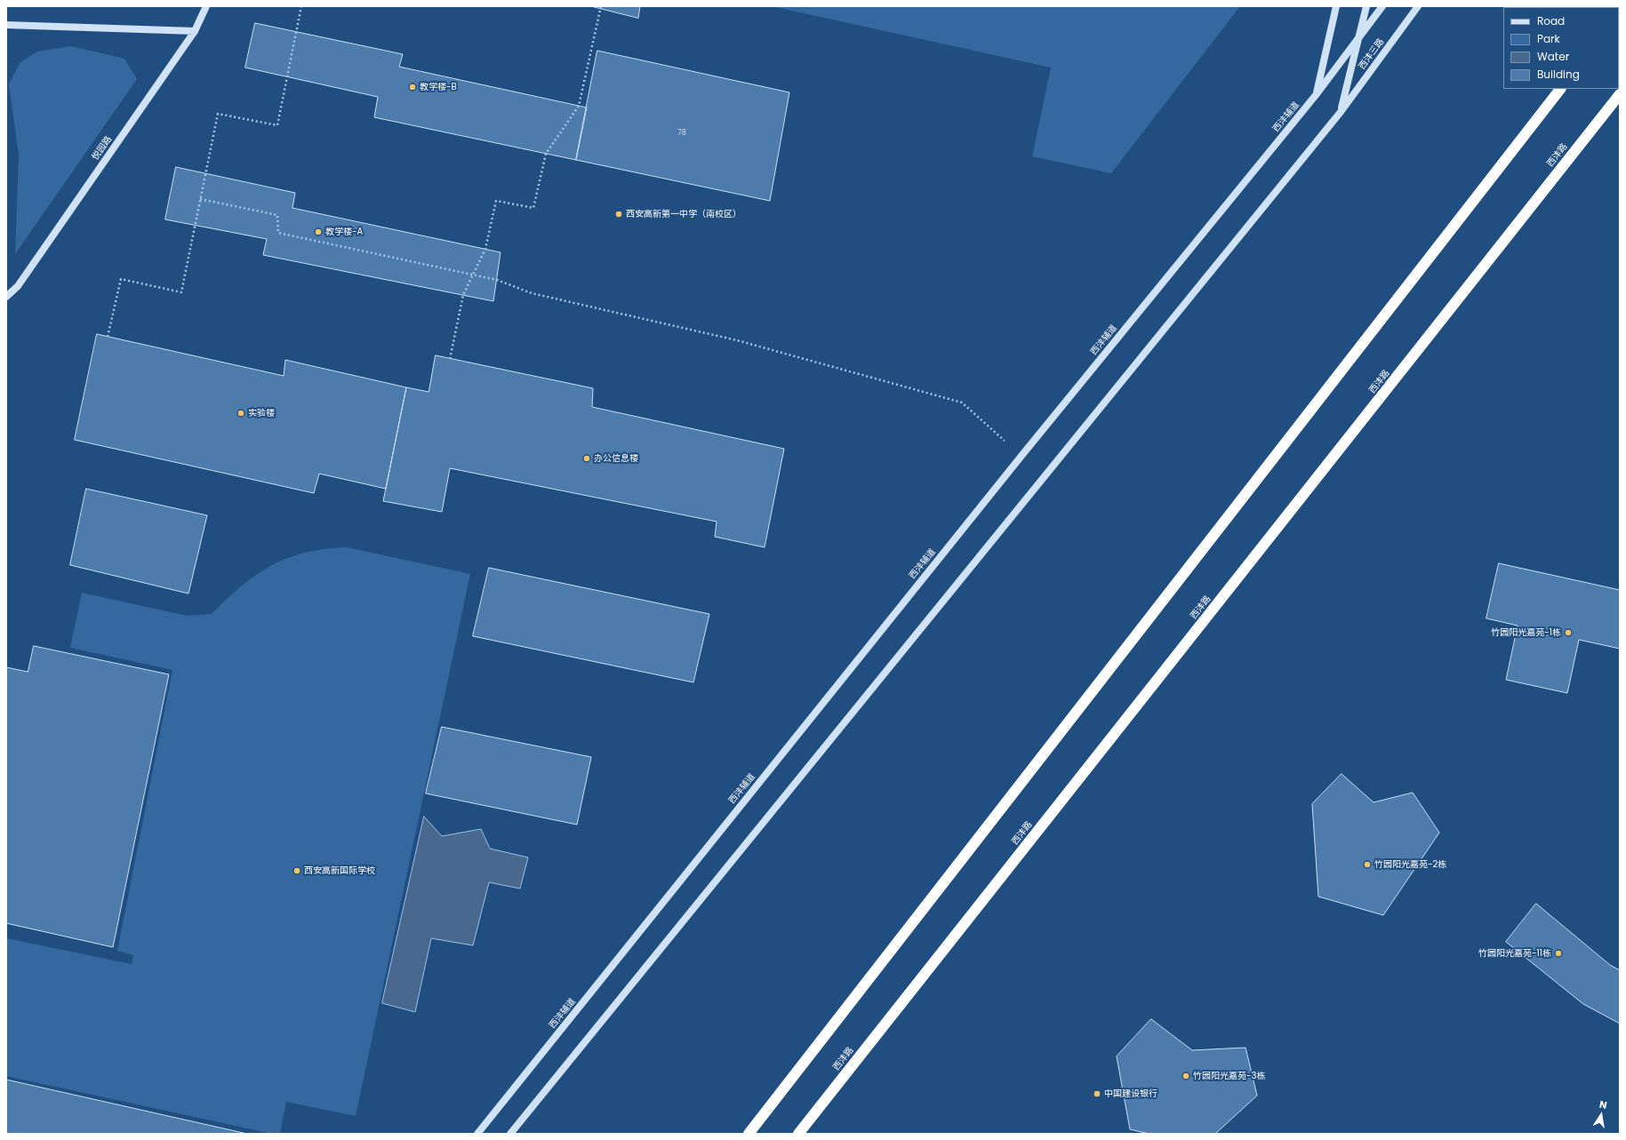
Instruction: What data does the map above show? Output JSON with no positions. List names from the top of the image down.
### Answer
{
  "streets": {
    "highway": ["西沣路"],
    "street": ["西沣三路", "西沣辅道", "悦园路"]
  },
  "places": [
    "教学楼-B",
    "西安高新第一中学（南校区）",
    "教学楼-A",
    "实验楼",
    "办公信息楼",
    "竹园阳光嘉苑-1栋",
    "竹园阳光嘉苑-2栋",
    "西安高新国际学校",
    "竹园阳光嘉苑-11栋",
    "竹园阳光嘉苑-3栋",
    "中国建设银行"
  ],
  "house_numbers": ["78"],
  "legend": [
    "Road",
    "Park",
    "Water",
    "Building"
  ],
  "north": "top"
}
